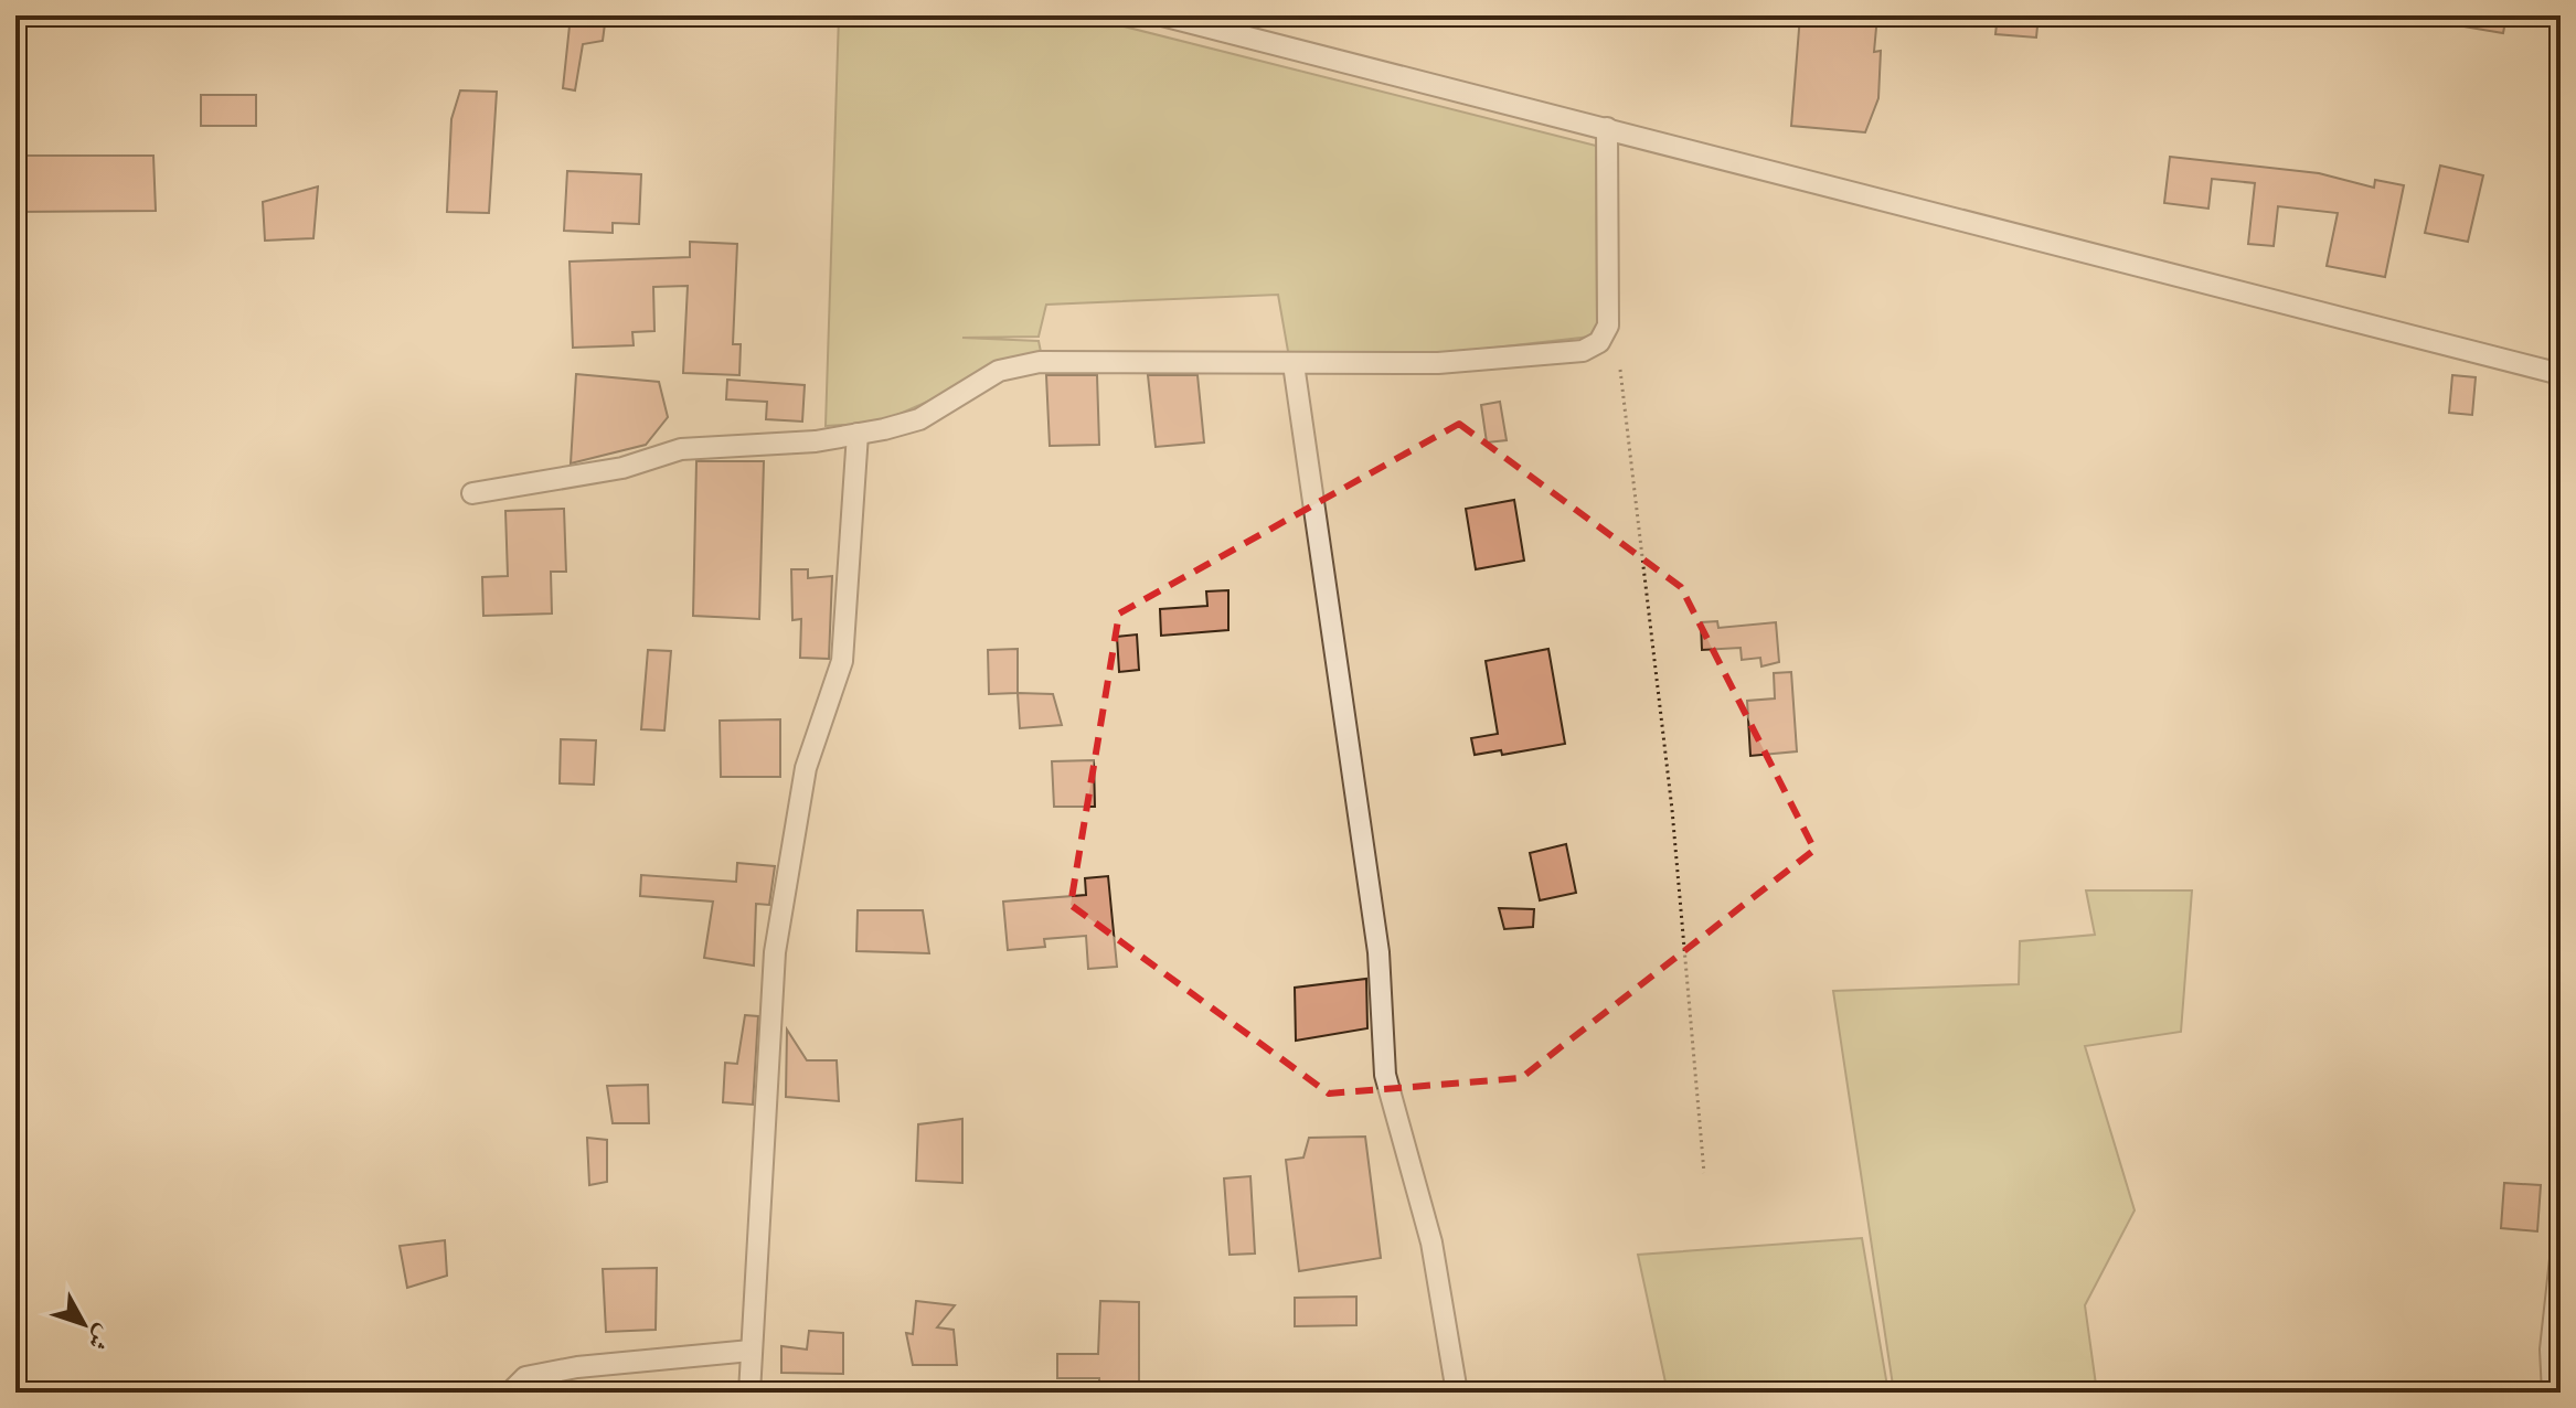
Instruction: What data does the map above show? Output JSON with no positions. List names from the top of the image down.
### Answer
{
  "north": "bottom right"
}
